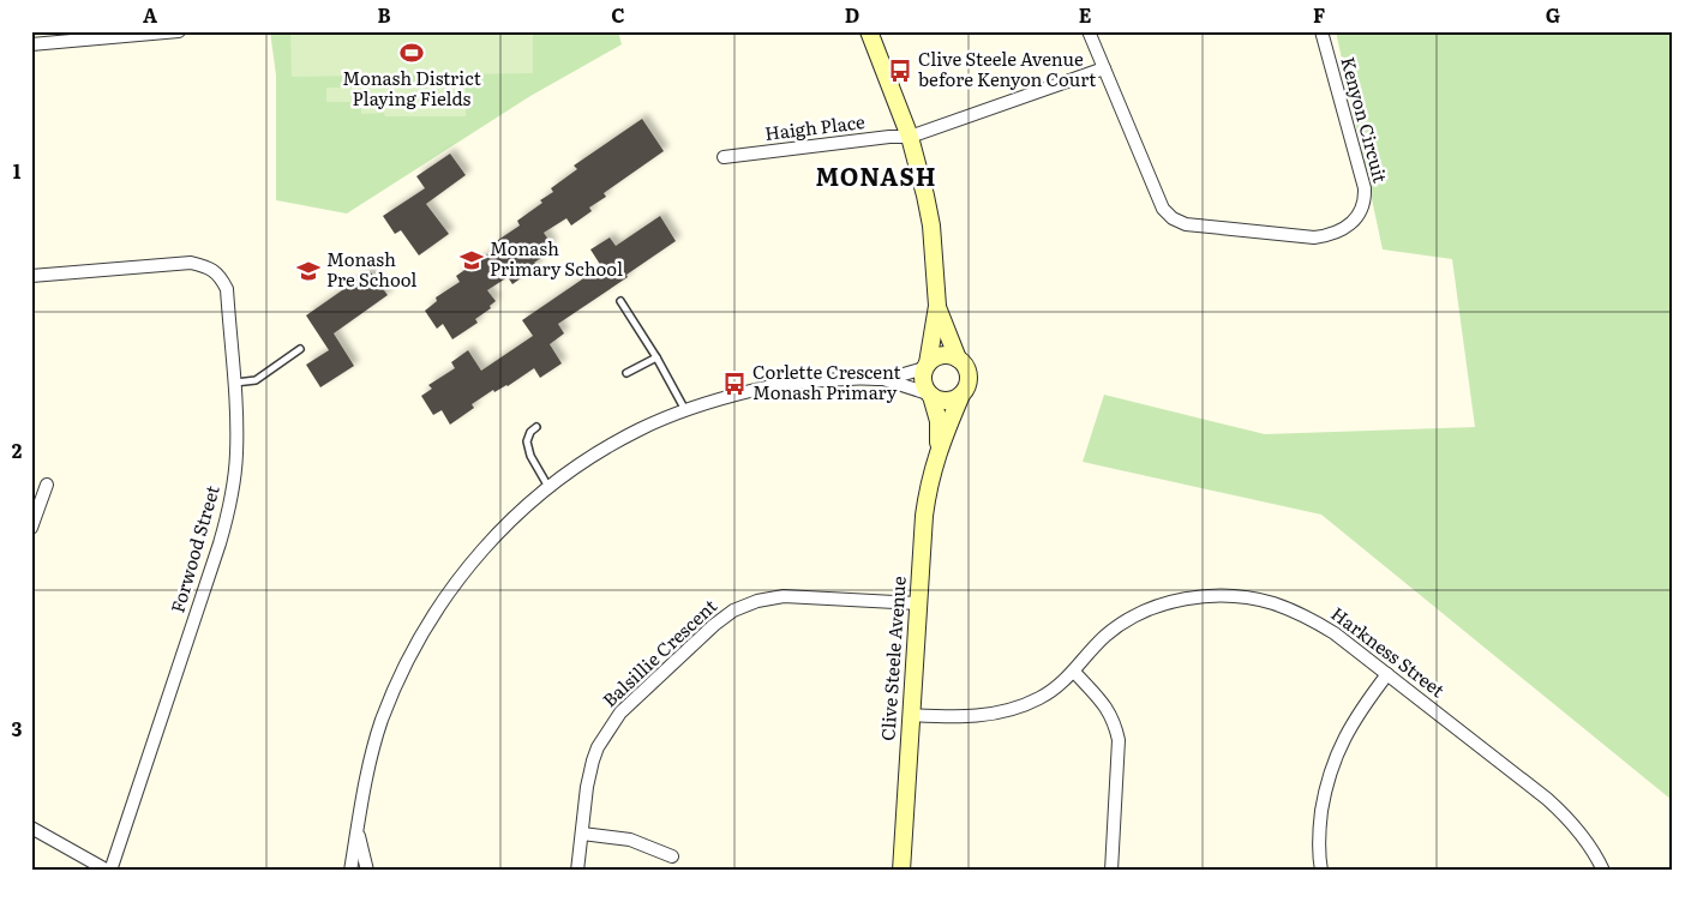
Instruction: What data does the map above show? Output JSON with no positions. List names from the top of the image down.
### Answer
{
  "streets": {
    "street": [
      "Kenyon Circuit",
      "Haigh Place",
      "Forwood Street",
      "Harkness Street",
      "Balsillie Crescent",
      "Clive Steele Avenue"
    ]
  },
  "crossings": [
    ["Harkness Street", "Clive Steele Avenue"],
    ["Balsillie Crescent", "Clive Steele Avenue"]
  ],
  "districts": ["MONASH"],
  "places": {
    "sports": ["Monash District Playing Fields"],
    "bus stop": ["Clive Steele Avenue before Kenyon Court", "Corlette Crescent Monash Primary"],
    "school or university": ["Monash Primary School", "Monash Pre School"]
  },
  "grid": {
    "columns": [
      "A",
      "B",
      "C",
      "D",
      "E",
      "F",
      "G"
    ],
    "rows": ["1", "2", "3"]
  }
}
